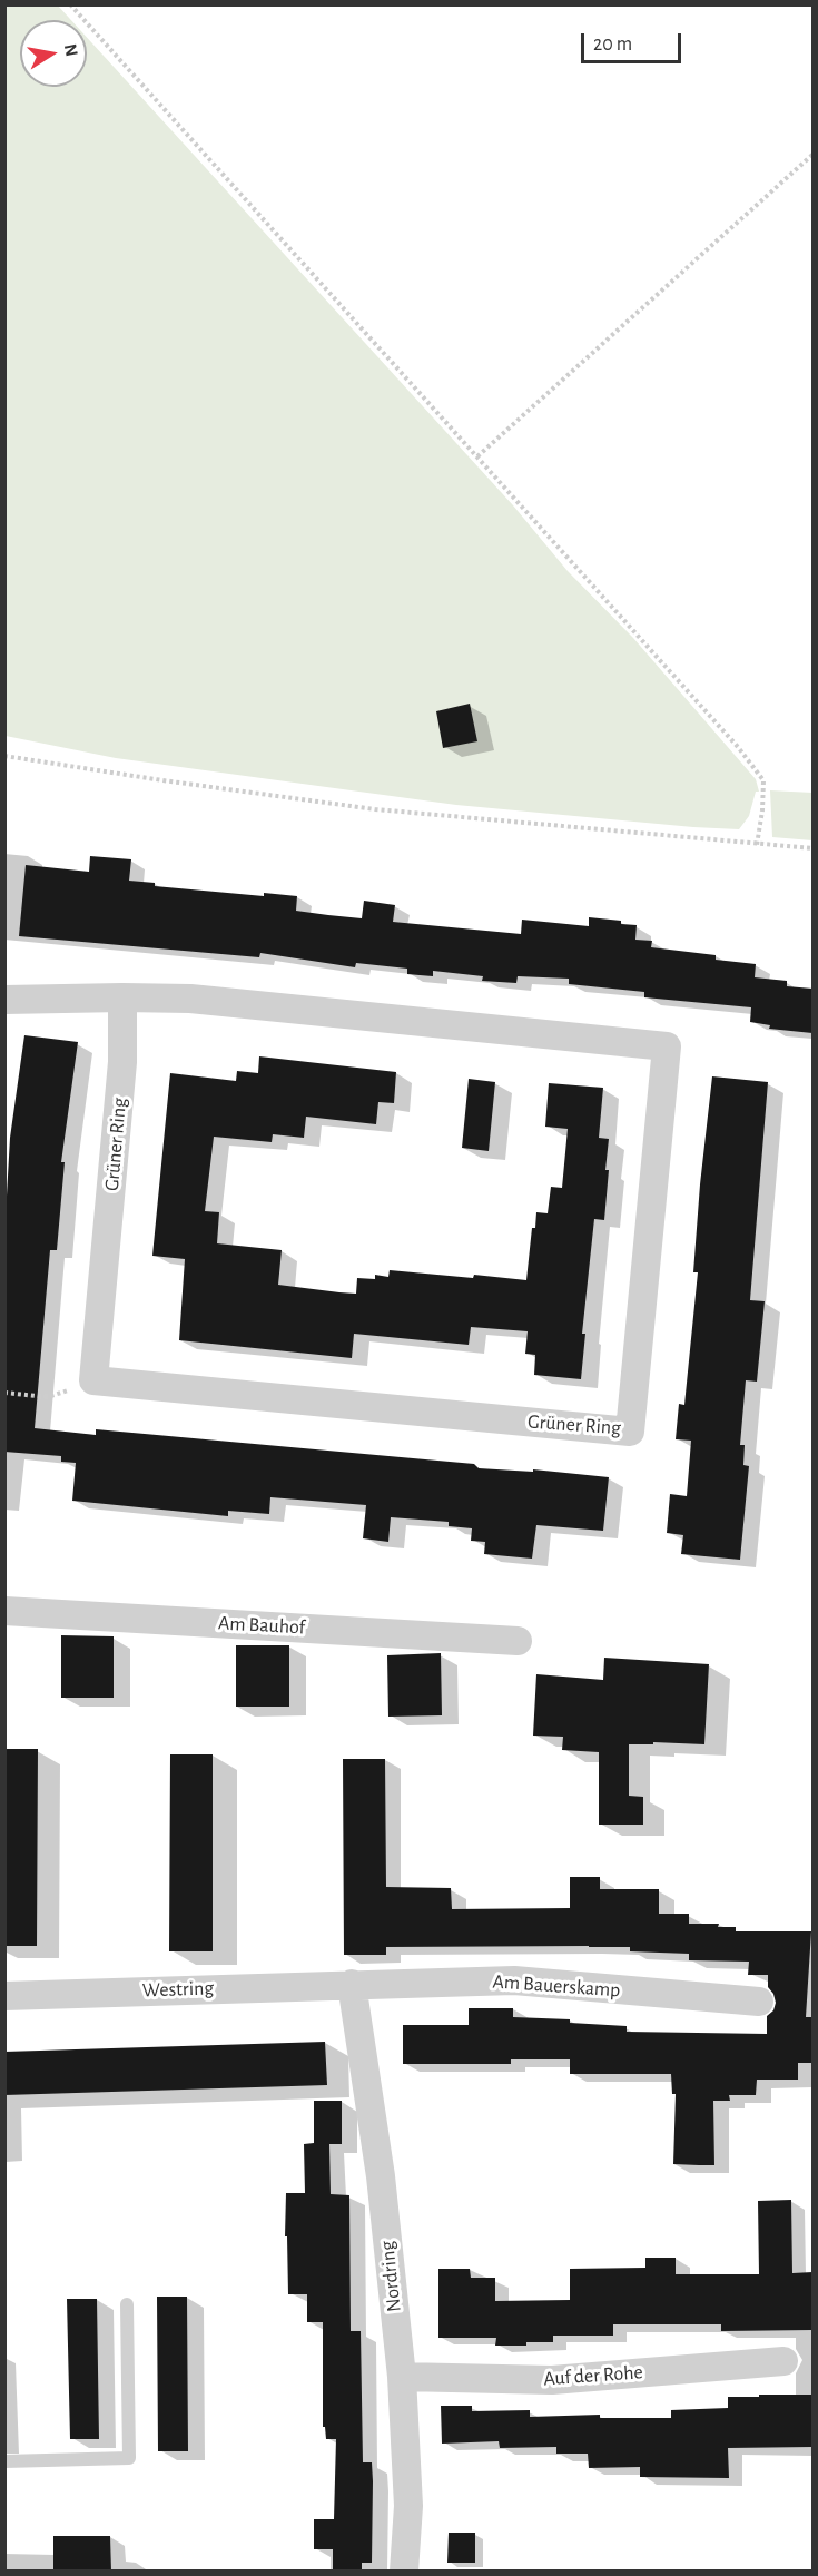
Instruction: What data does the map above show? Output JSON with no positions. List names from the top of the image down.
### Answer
{
  "streets": {
    "street": [
      "Grüner Ring",
      "Am Bauhof",
      "Am Bauerskamp",
      "Westring",
      "Nordring",
      "Auf der Rohe"
    ]
  },
  "crossings": [
    ["Am Bauerskamp", "Westring"],
    ["Am Bauerskamp", "Nordring"],
    ["Westring", "Nordring"],
    ["Nordring", "Auf der Rohe"]
  ],
  "scale_bar": "20 m",
  "north": "right"
}
